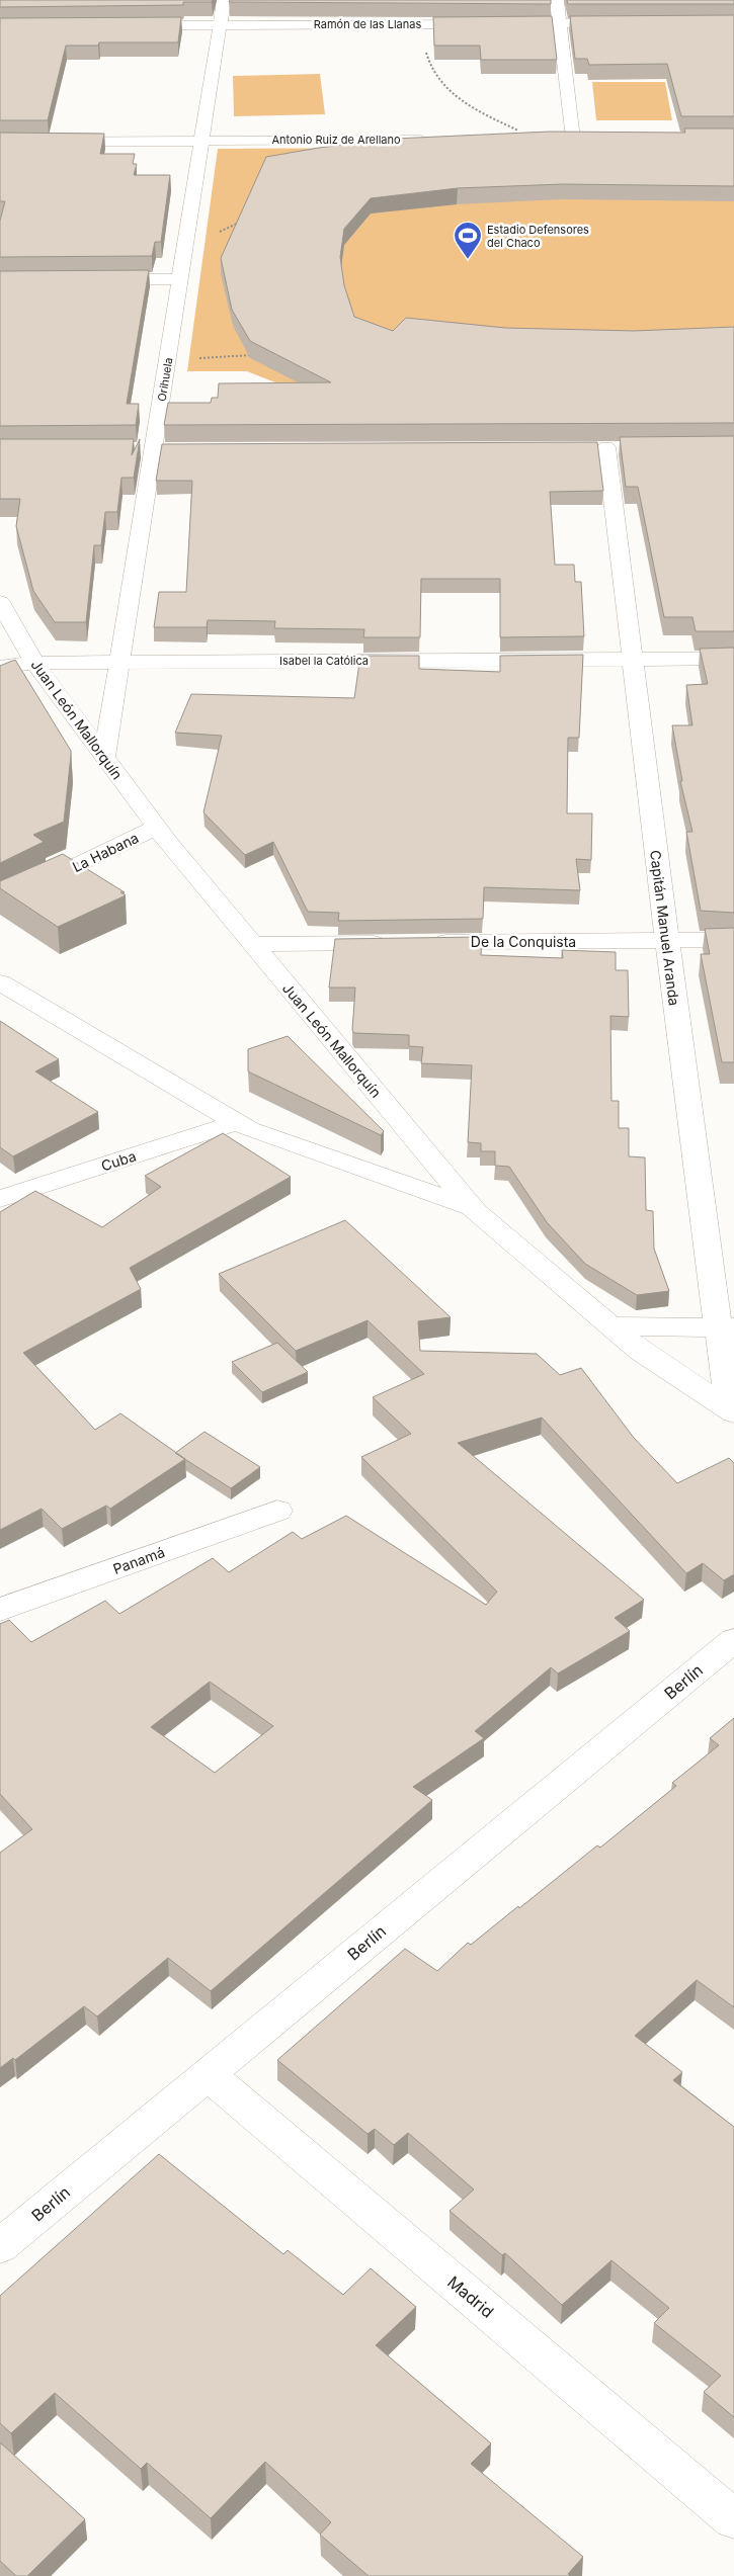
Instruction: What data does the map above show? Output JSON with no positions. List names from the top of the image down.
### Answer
{
  "streets": {
    "street": [
      "Ramón de las Llanas",
      "Antonio Ruiz de Arellano",
      "Orihuela",
      "Isabel la Católica",
      "Juan León Mallorquín",
      "La Habana",
      "Capitán Manuel Aranda",
      "De la Conquista",
      "Cuba",
      "Panamá",
      "Berlín",
      "Madrid"
    ]
  },
  "crossings": [
    ["Ramón de las Llanas", "Orihuela"],
    ["Antonio Ruiz de Arellano", "Orihuela"],
    ["Orihuela", "Isabel la Católica"],
    ["Orihuela", "Juan León Mallorquín"],
    ["Isabel la Católica", "Juan León Mallorquín"],
    ["Isabel la Católica", "Capitán Manuel Aranda"],
    ["Juan León Mallorquín", "La Habana"],
    ["Juan León Mallorquín", "Capitán Manuel Aranda"],
    ["Juan León Mallorquín", "De la Conquista"],
    ["Capitán Manuel Aranda", "De la Conquista"],
    ["Berlín", "Madrid"]
  ],
  "places": {
    "sports": ["Estadio Defensores del Chaco"]
  }
}
